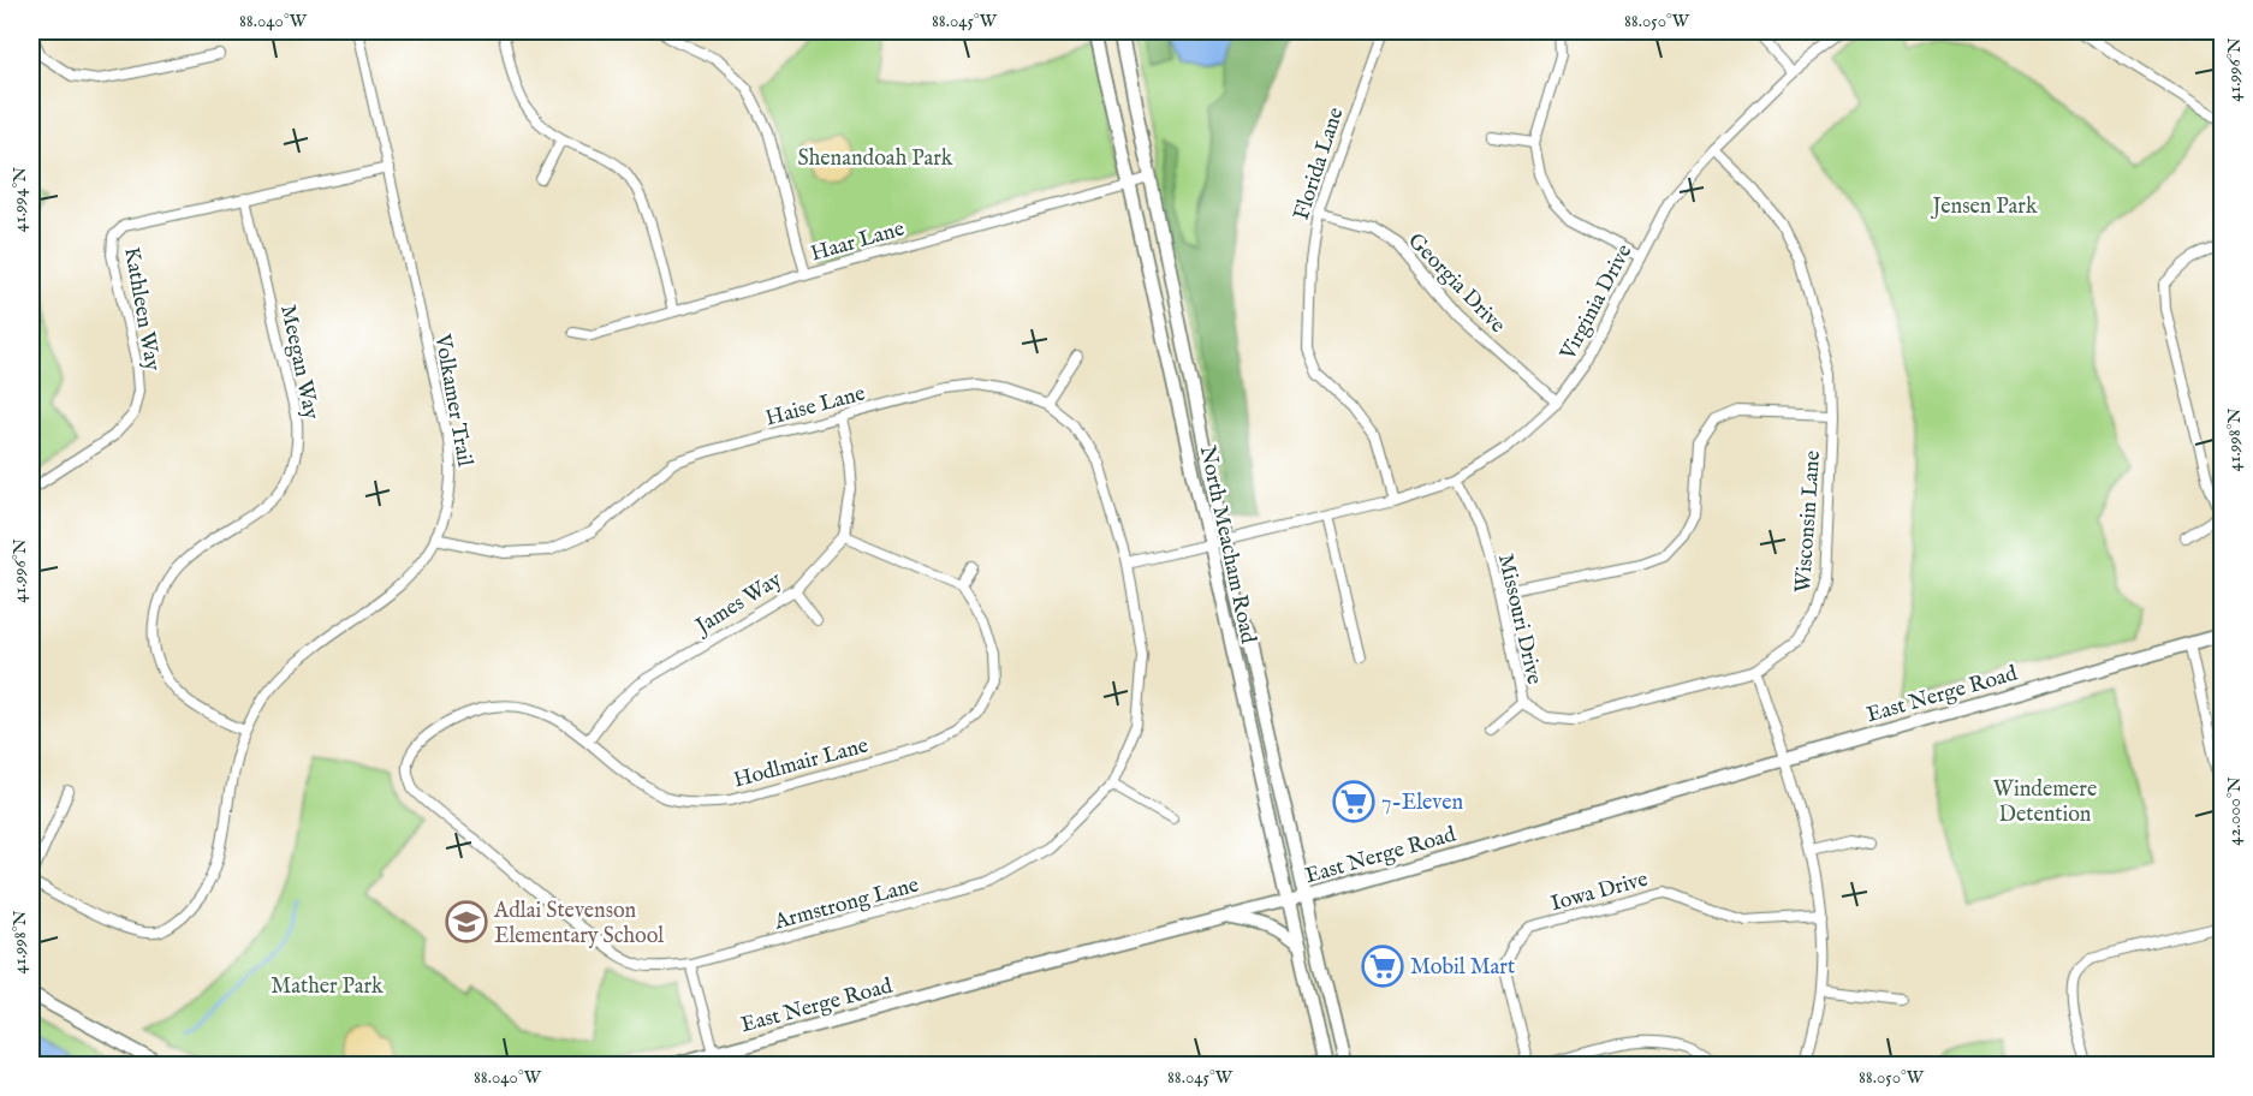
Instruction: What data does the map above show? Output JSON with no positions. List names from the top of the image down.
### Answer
{
  "streets": {
    "main road": ["North Meacham Road", "East Nerge Road"],
    "street": [
      "Florida Lane",
      "Haar Lane",
      "Georgia Drive",
      "Virginia Drive",
      "Kathleen Way",
      "Meegan Way",
      "Volkamer Trail",
      "Haise Lane",
      "Wisconsin Lane",
      "James Way",
      "Missouri Drive",
      "Hodlmair Lane",
      "Iowa Drive",
      "Armstrong Lane"
    ]
  },
  "crossings": [
    ["Florida Lane", "Georgia Drive"],
    ["Florida Lane", "Virginia Drive"],
    ["Haar Lane", "North Meacham Road"],
    ["Georgia Drive", "Virginia Drive"],
    ["Virginia Drive", "Haise Lane"],
    ["Virginia Drive", "Wisconsin Lane"],
    ["Virginia Drive", "North Meacham Road"],
    ["Virginia Drive", "Missouri Drive"],
    ["Virginia Drive", "Armstrong Lane"],
    ["Kathleen Way", "Meegan Way"],
    ["Kathleen Way", "Volkamer Trail"],
    ["Meegan Way", "Volkamer Trail"],
    ["Volkamer Trail", "Haise Lane"],
    ["Haise Lane", "Armstrong Lane"],
    ["Wisconsin Lane", "Missouri Drive"],
    ["North Meacham Road", "East Nerge Road"],
    ["James Way", "Hodlmair Lane"],
    ["Hodlmair Lane", "Armstrong Lane"]
  ],
  "parks": [
    "Shenandoah Park",
    "Jensen Park",
    "Windemere Detention",
    "Mather Park"
  ],
  "places": {
    "supermarket": ["7-Eleven", "Mobil Mart"],
    "school or university": ["Adlai Stevenson Elementary School"]
  },
  "coordinates": [
    "88.040°W",
    "88.045°W",
    "88.050°W",
    "41.996°N",
    "41.994°N",
    "41.998°N",
    "42.000°N"
  ]
}
